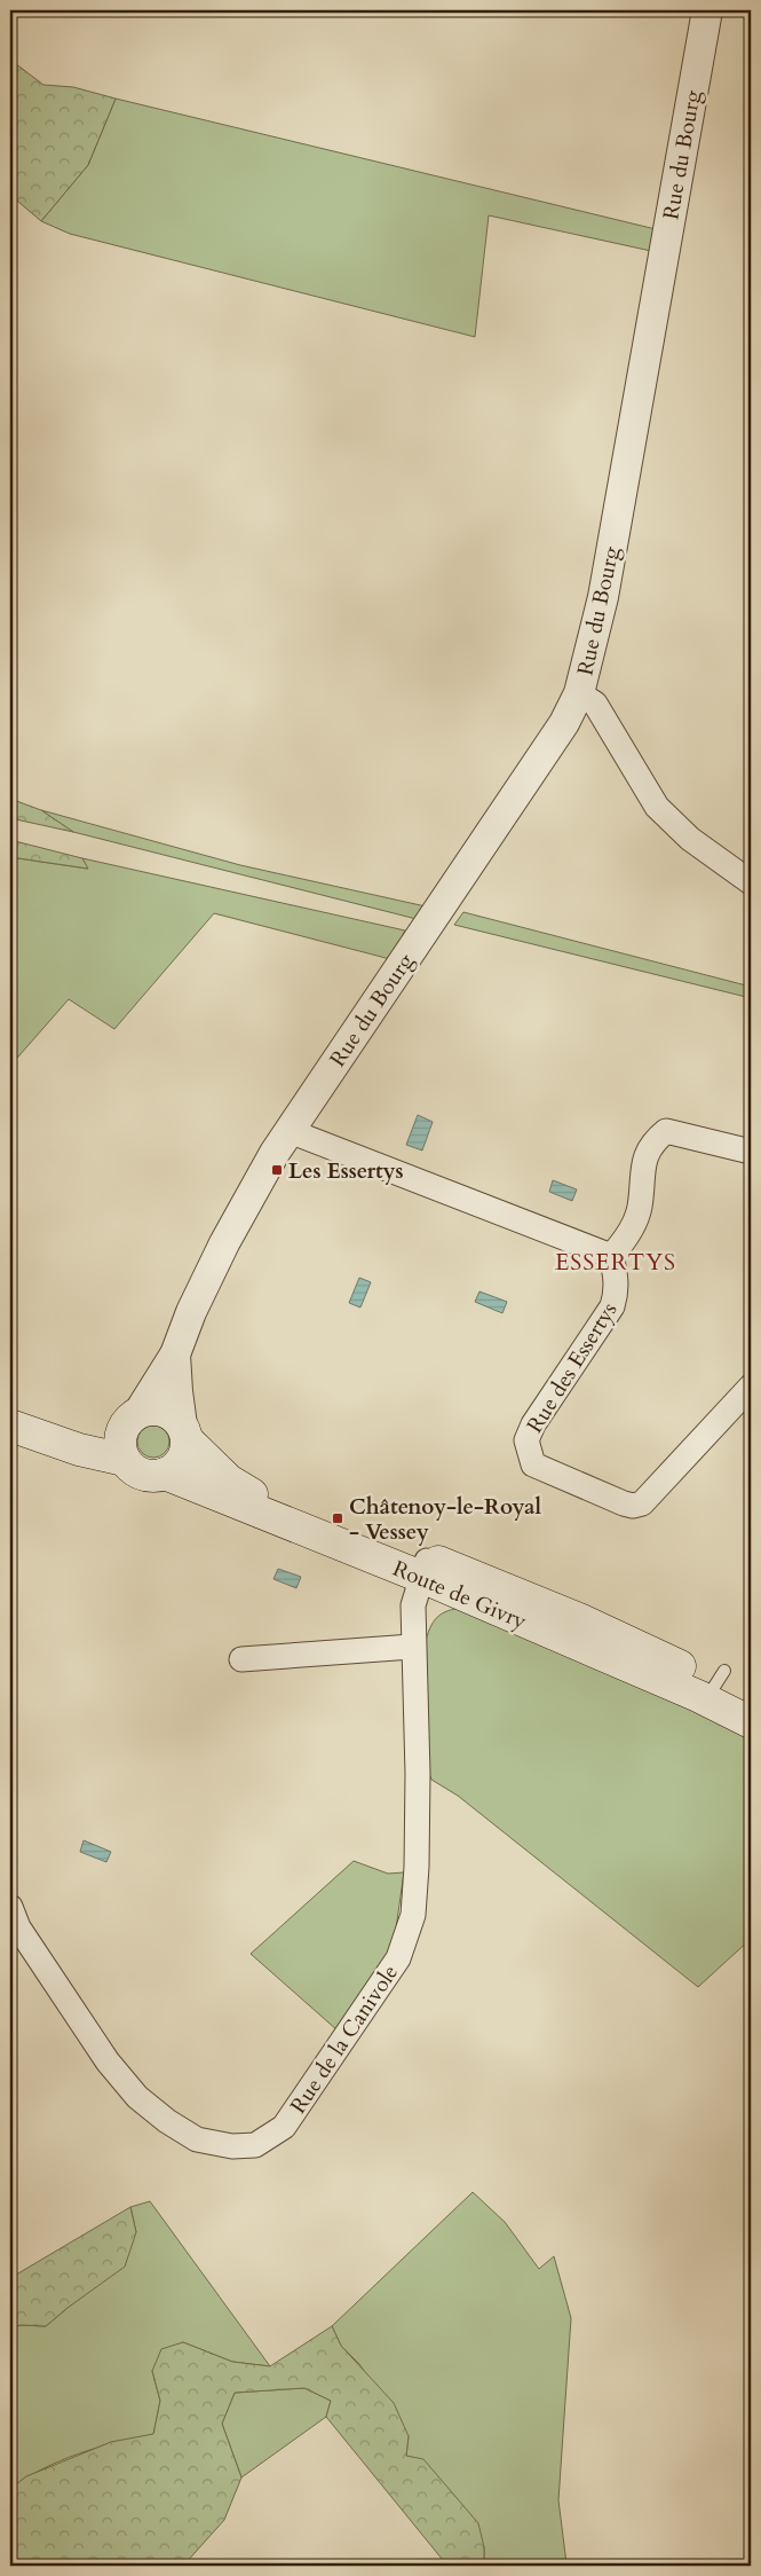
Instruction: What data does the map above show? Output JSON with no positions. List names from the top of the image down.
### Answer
{
  "streets": {
    "main road": ["Route de Givry"],
    "street": ["Rue du Bourg", "Rue des Essertys", "Rue de la Canivole"]
  },
  "crossings": [
    ["Rue du Bourg", "Route de Givry"],
    ["Route de Givry", "Rue de la Canivole"]
  ],
  "districts": ["ESSERTYS"],
  "places": {
    "transit": ["Les Essertys", "Châtenoy-le-Royal - Vessey"]
  }
}
